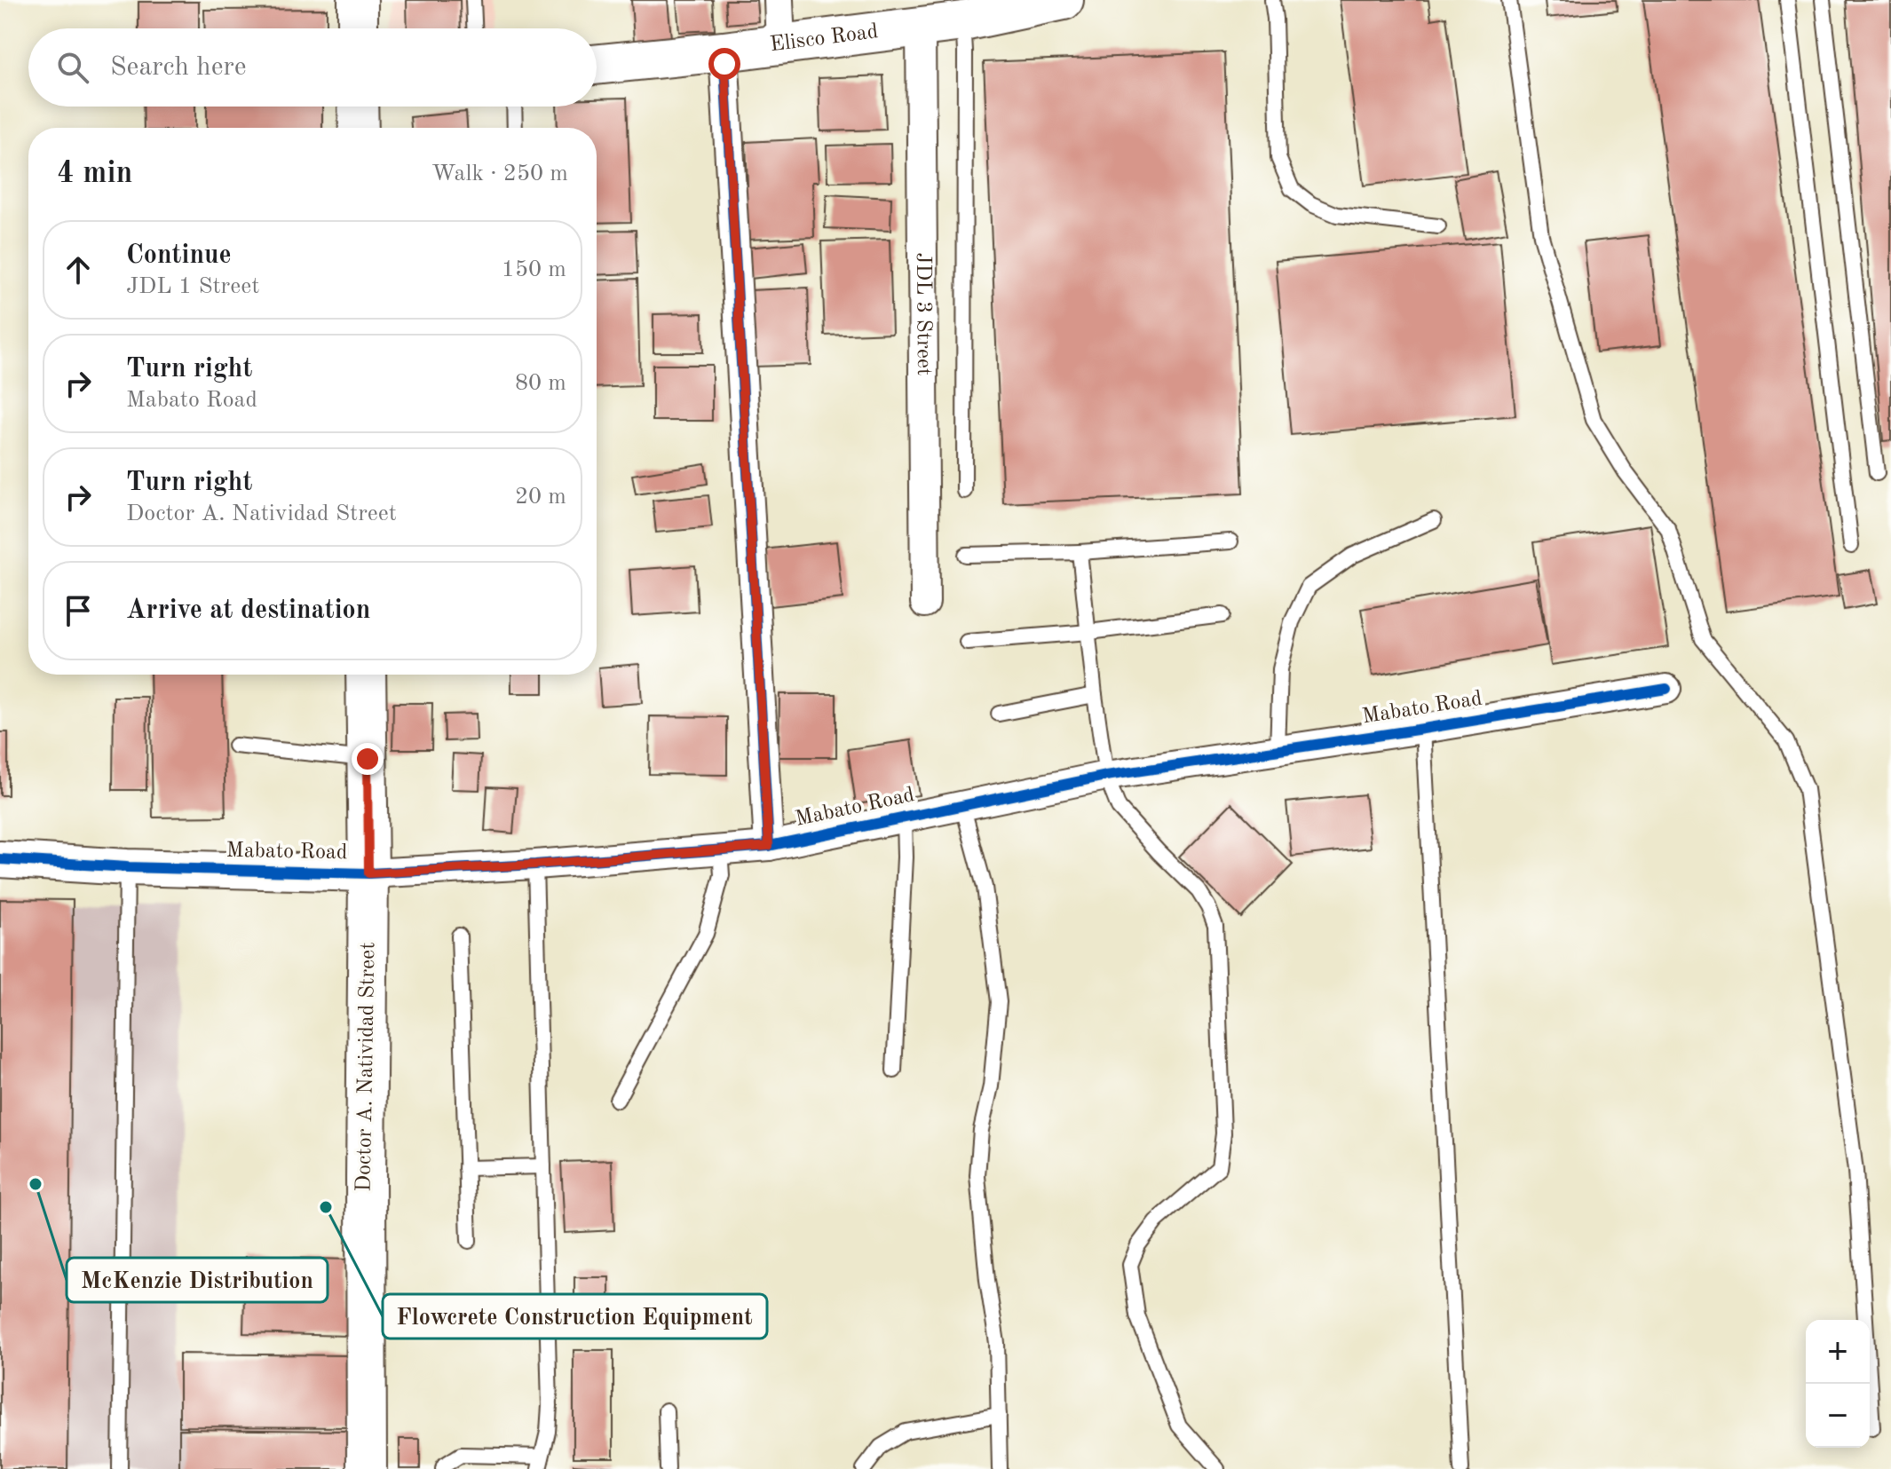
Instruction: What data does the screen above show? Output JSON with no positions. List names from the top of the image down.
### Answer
{
  "streets": {
    "main road": ["Elisco Road", "Doctor A. Natividad Street"],
    "street": ["JDL 3 Street", "Mabato Road"]
  },
  "crossings": [
    ["Elisco Road", "JDL 3 Street"],
    ["Mabato Road", "Doctor A. Natividad Street"]
  ],
  "places": ["McKenzie Distribution", "Flowcrete Construction Equipment"],
  "page": {
    "search": "Search here",
    "heading": ["4 min", "Walk · 250 m"],
    "list": [
      ["Continue", "JDL 1 Street", "150 m"],
      ["Turn right", "Mabato Road", "80 m"],
      ["Turn right", "Doctor A. Natividad Street", "20 m"],
      "Arrive at destination"
    ],
    "map_buttons": ["+", "−"]
  }
}
